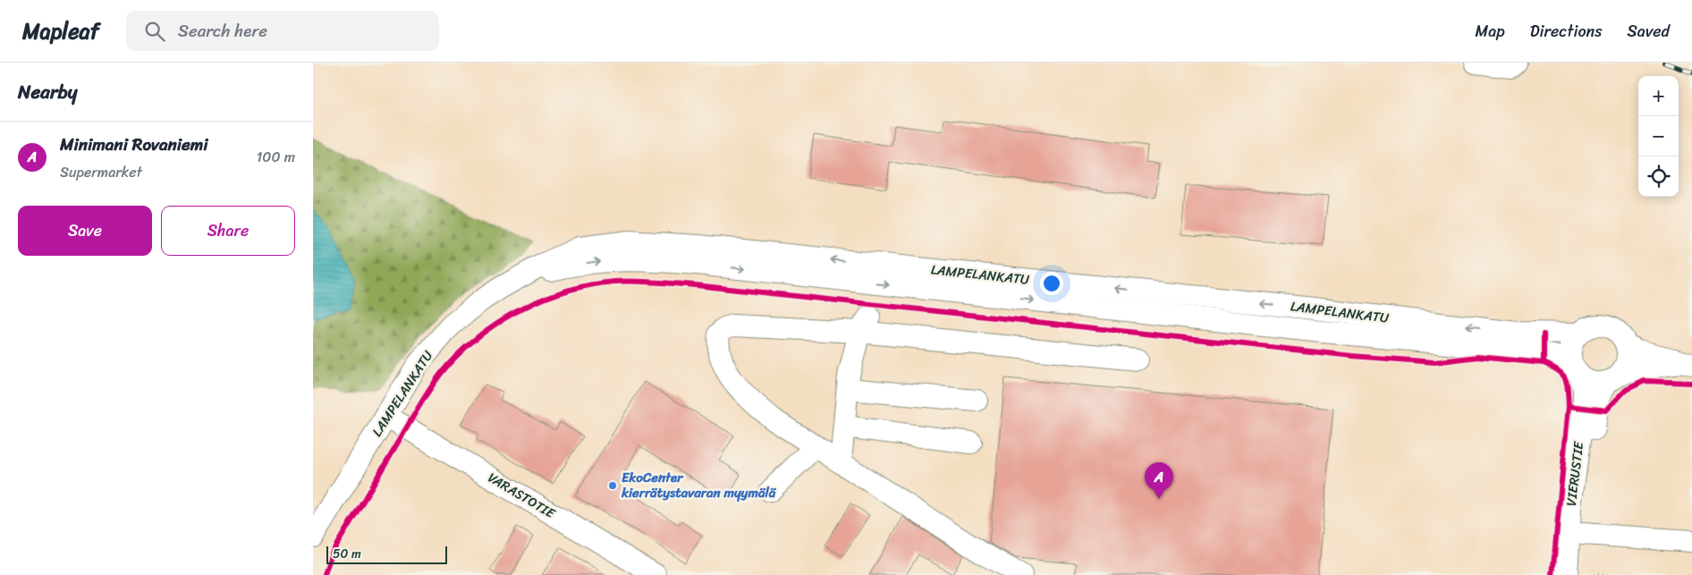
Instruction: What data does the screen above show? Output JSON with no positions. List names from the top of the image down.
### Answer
{
  "streets": {
    "street": ["LAMPELANKATU", "VIERUSTIE", "VARASTOTIE"]
  },
  "crossings": [
    ["LAMPELANKATU", "VIERUSTIE"],
    ["LAMPELANKATU", "VARASTOTIE"]
  ],
  "places": ["EkoCenter kierrätystavaran myymälä"],
  "scale_bar": "50 m",
  "page": {
    "header": "Mapleaf",
    "search": "Search here",
    "nav": ["Map", "Directions", "Saved"],
    "heading": "Nearby",
    "map_buttons": ["+", "−"],
    "list": [
      {
        "mark": "A",
        "name": "Minimani Rovaniemi",
        "note": "Supermarket",
        "value": "100 m"
      }
    ],
    "buttons": ["Save", "Share"],
    "pins": "A",
    "scale": "50 m"
  }
}
